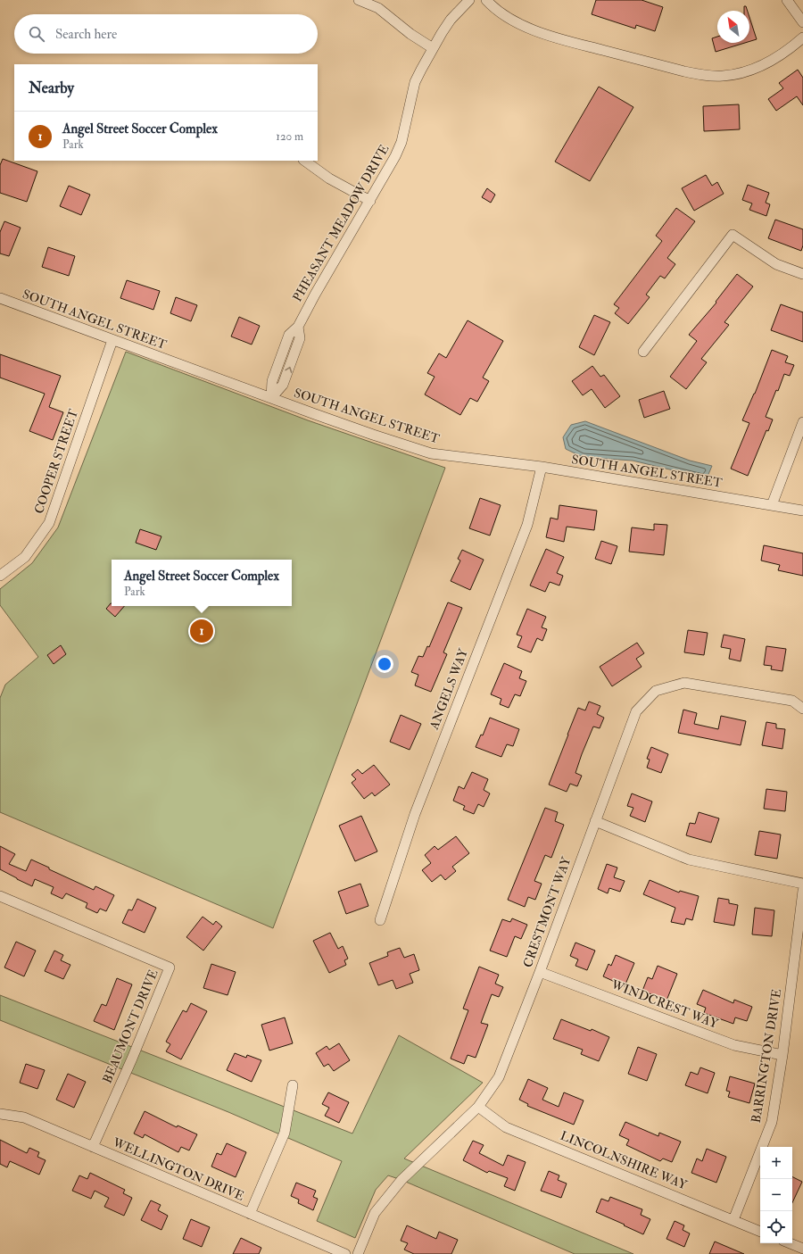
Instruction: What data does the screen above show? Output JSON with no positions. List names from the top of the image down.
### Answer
{
  "streets": {
    "street": [
      "PHEASANT MEADOW DRIVE",
      "SOUTH ANGEL STREET",
      "COOPER STREET",
      "ANGELS WAY",
      "CRESTMONT WAY",
      "WINDCREST WAY",
      "BEAUMONT DRIVE",
      "BARRINGTON DRIVE",
      "LINCOLNSHIRE WAY",
      "WELLINGTON DRIVE"
    ]
  },
  "crossings": [
    ["PHEASANT MEADOW DRIVE", "SOUTH ANGEL STREET"],
    ["SOUTH ANGEL STREET", "COOPER STREET"],
    ["SOUTH ANGEL STREET", "ANGELS WAY"],
    ["CRESTMONT WAY", "WINDCREST WAY"],
    ["CRESTMONT WAY", "LINCOLNSHIRE WAY"],
    ["WINDCREST WAY", "BARRINGTON DRIVE"],
    ["BEAUMONT DRIVE", "WELLINGTON DRIVE"],
    ["BARRINGTON DRIVE", "LINCOLNSHIRE WAY"]
  ],
  "north": "top left",
  "page": {
    "search": "Search here",
    "heading": "Nearby",
    "list": [
      {
        "mark": "1",
        "name": "Angel Street Soccer Complex",
        "note": "Park",
        "value": "120 m"
      }
    ],
    "popup": ["Angel Street Soccer Complex", "Park"],
    "pins": "1",
    "map_buttons": ["+", "−"]
  }
}
